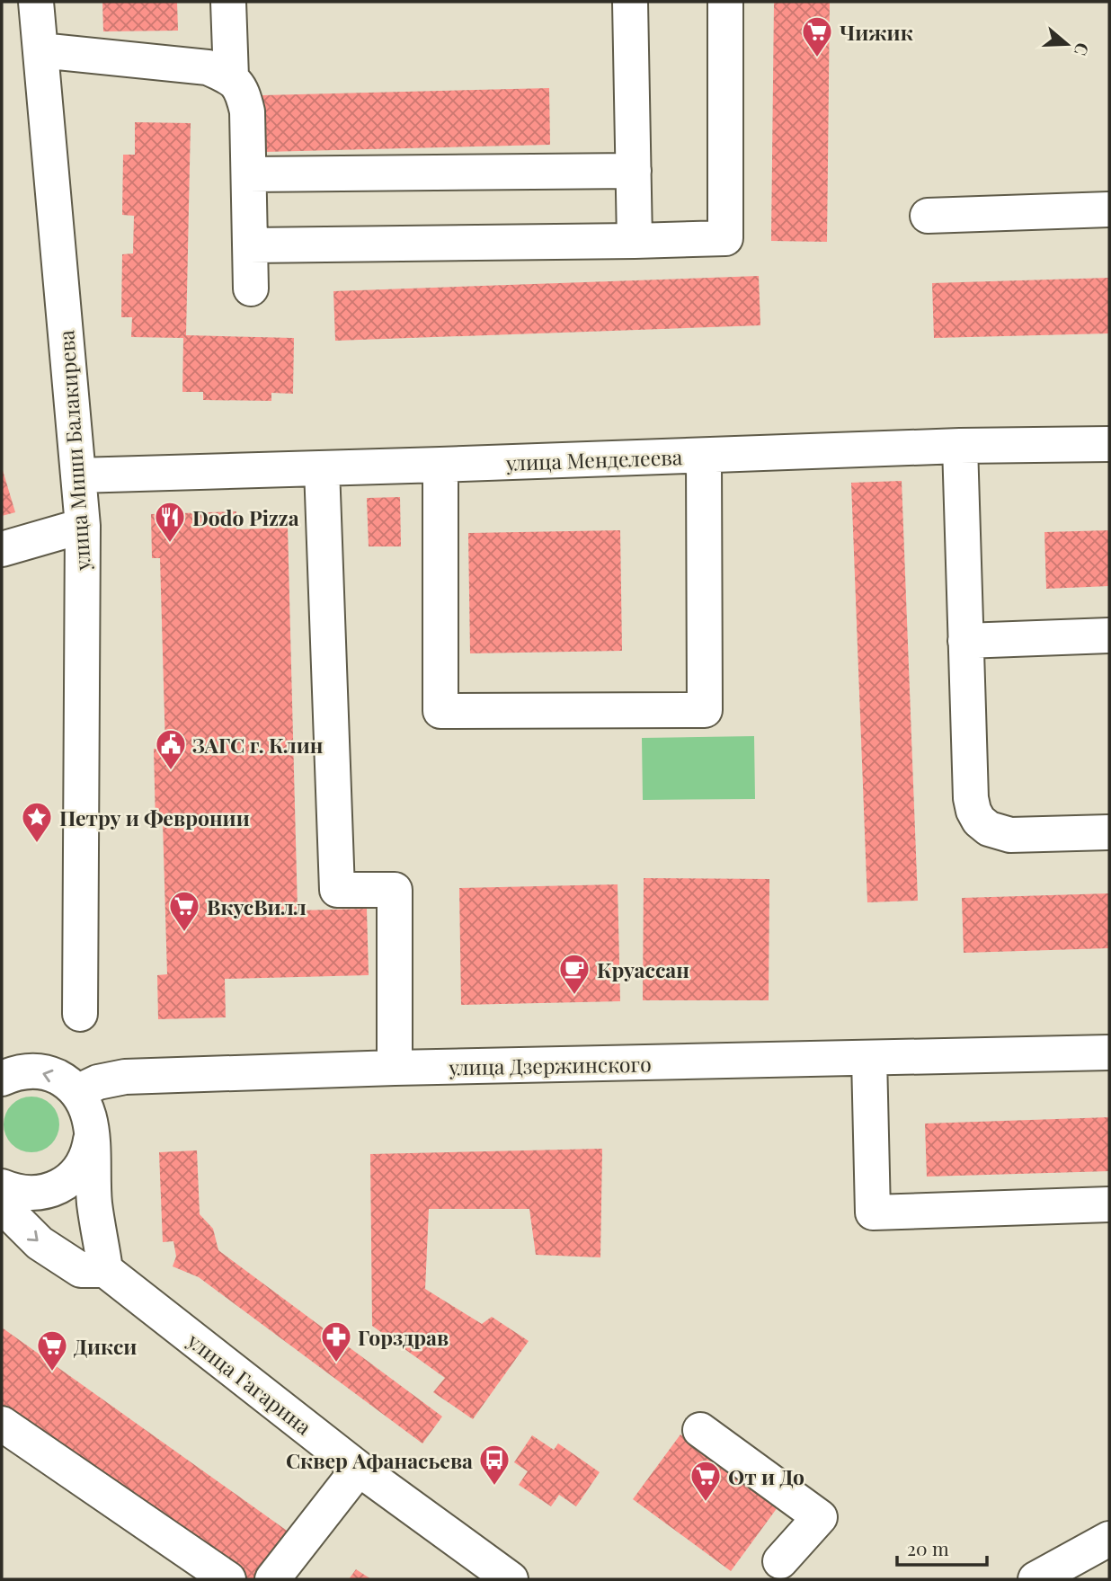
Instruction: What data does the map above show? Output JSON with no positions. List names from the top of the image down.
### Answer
{
  "streets": {
    "street": [
      "улица Миши Балакирева",
      "улица Менделеева",
      "улица Дзержинского",
      "улица Гагарина"
    ]
  },
  "crossings": [
    ["улица Миши Балакирева", "улица Менделеева"]
  ],
  "places": {
    "supermarket": [
      "Чижик",
      "ВкусВилл",
      "Дикси",
      "От и До"
    ],
    "restaurant": ["Dodo Pizza"],
    "public building": ["ЗАГС г. Клин"],
    "place": ["Петру и Февронии"],
    "cafe": ["Круассан"],
    "pharmacy": ["Горздрав"],
    "bus stop": ["Сквер Афанасьева"]
  },
  "scale_bar": "20 m",
  "north": "right"
}
